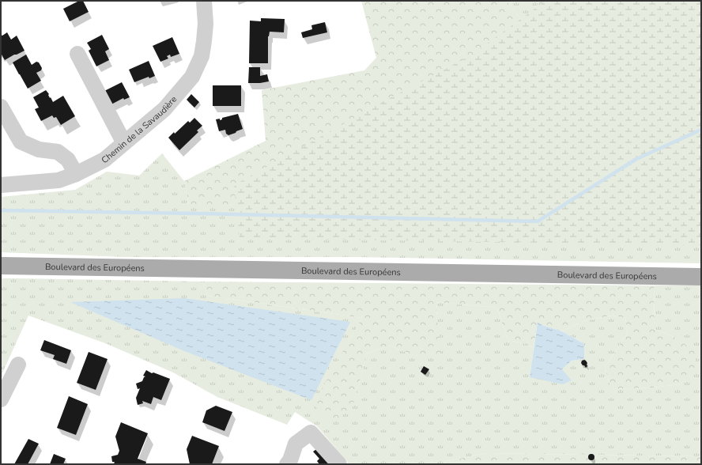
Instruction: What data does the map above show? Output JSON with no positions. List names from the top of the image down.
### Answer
{
  "streets": {
    "main road": ["Boulevard des Européens"],
    "street": ["Chemin de la Savaudière"]
  }
}
